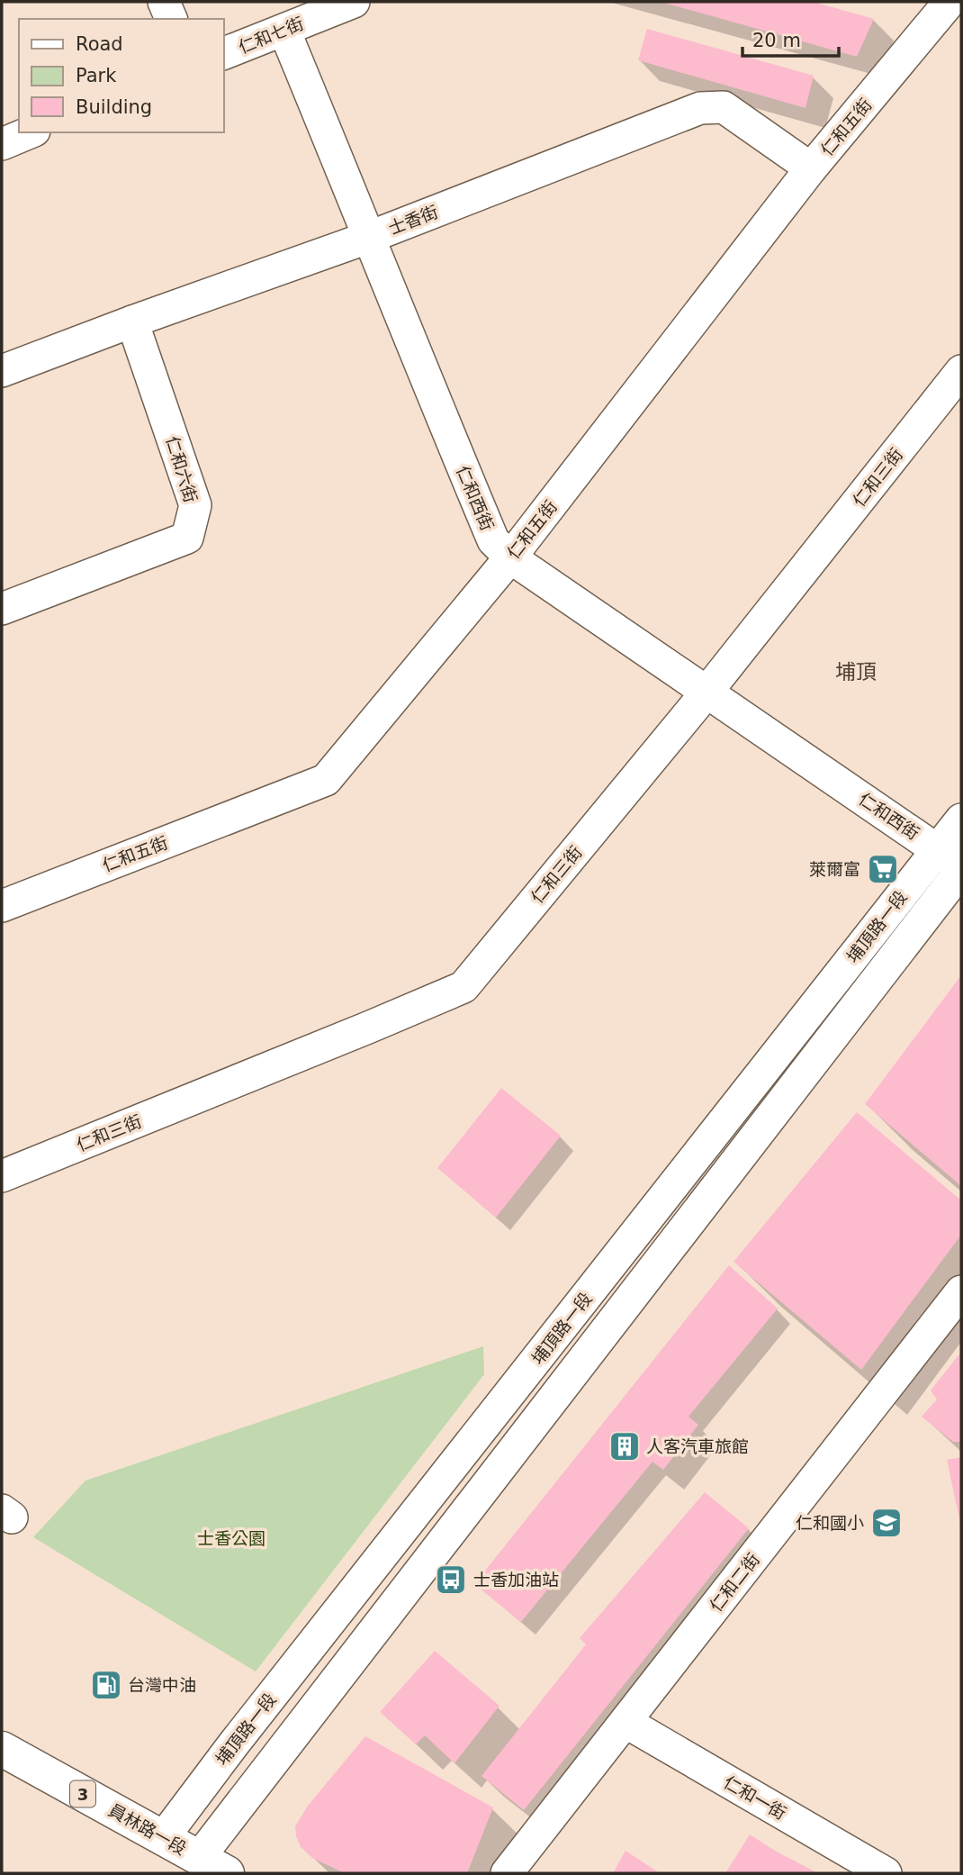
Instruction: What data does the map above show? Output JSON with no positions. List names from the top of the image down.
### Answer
{
  "streets": {
    "main road": ["3", "員林路一段"],
    "street": [
      "仁和七街",
      "仁和五街",
      "士香街",
      "仁和六街",
      "仁和三街",
      "仁和西街",
      "埔頂路一段",
      "仁和二街",
      "仁和一街"
    ]
  },
  "crossings": [
    ["仁和七街", "仁和西街"],
    ["仁和五街", "士香街"],
    ["仁和五街", "仁和西街"],
    ["士香街", "仁和六街"],
    ["士香街", "仁和西街"],
    ["仁和三街", "仁和西街"],
    ["仁和西街", "埔頂路一段"],
    ["埔頂路一段", "員林路一段"],
    ["仁和二街", "仁和一街"]
  ],
  "districts": ["埔頂"],
  "parks": ["士香公園"],
  "places": {
    "supermarket": ["萊爾富"],
    "building": ["人客汽車旅館"],
    "school or university": ["仁和國小"],
    "bus stop": ["士香加油站"],
    "fuel station": ["台灣中油"]
  },
  "legend": ["Road", "Park", "Building"],
  "scale_bar": "20 m"
}
